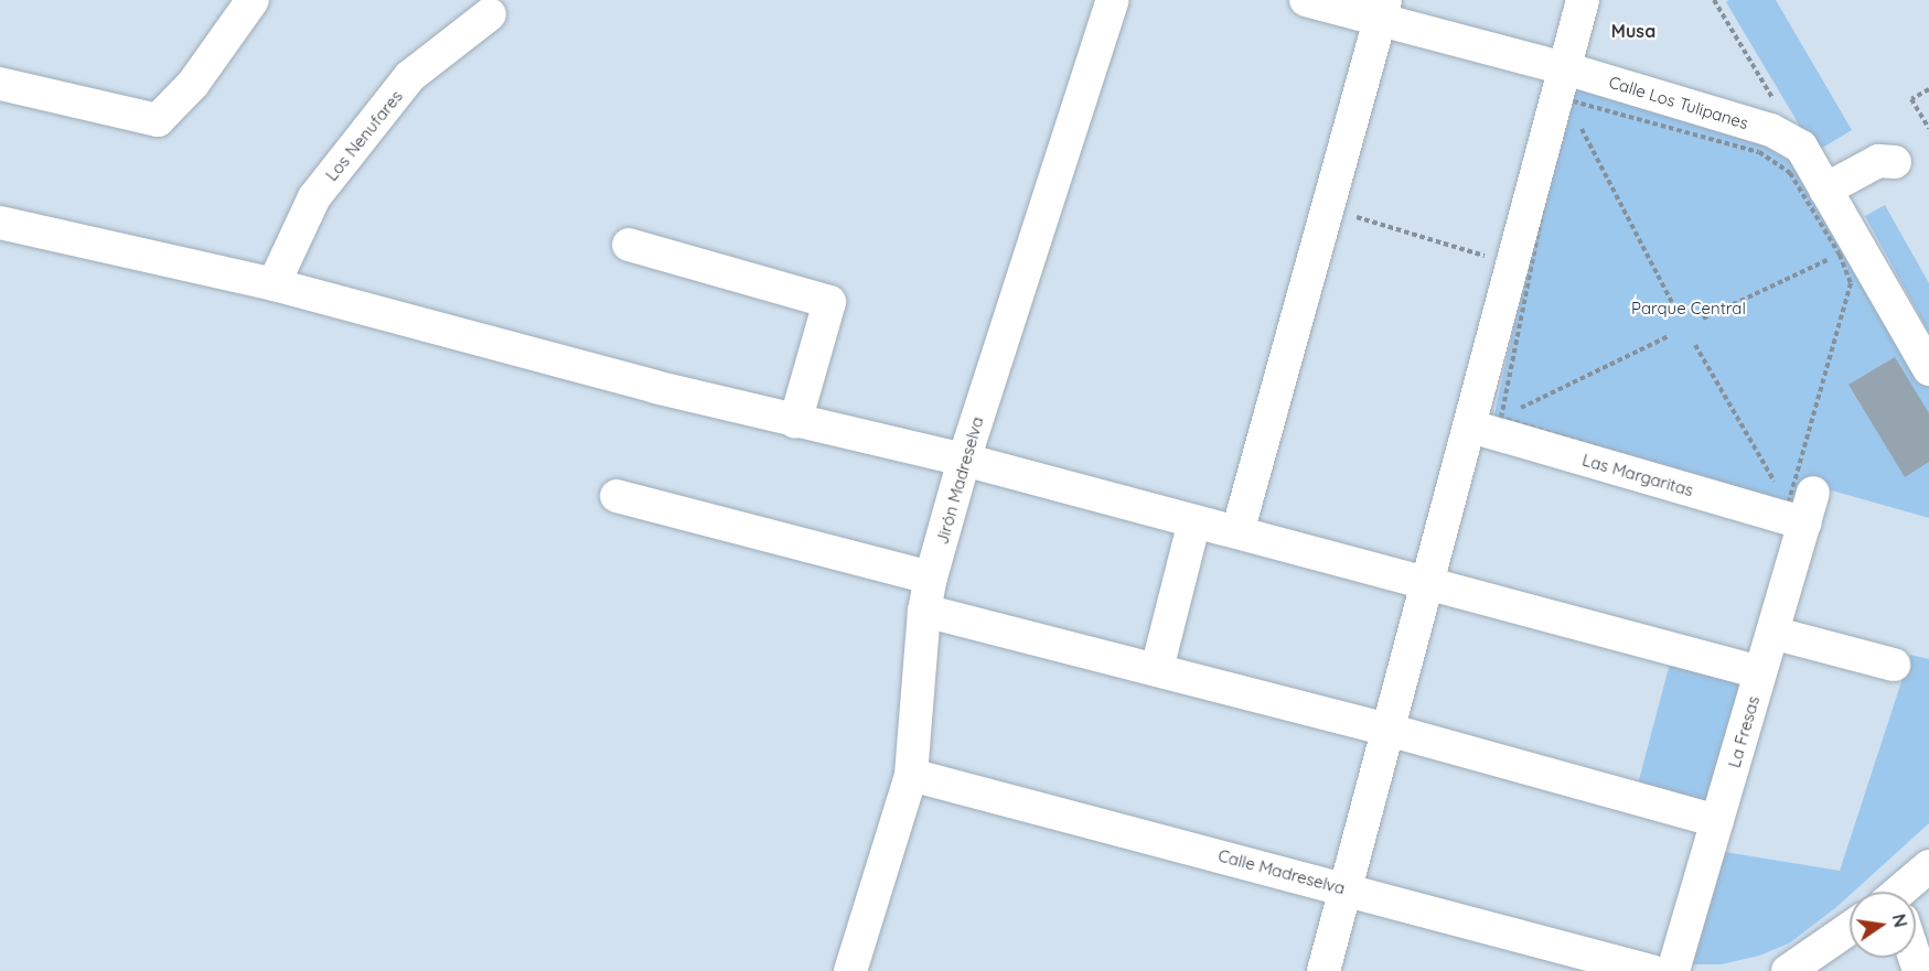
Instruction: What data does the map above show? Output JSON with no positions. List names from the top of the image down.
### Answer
{
  "streets": {
    "street": [
      "Calle Los Tulipanes",
      "Los Nenufares",
      "Las Margaritas",
      "Jirón Madreselva",
      "La Fresas",
      "Calle Madreselva"
    ]
  },
  "crossings": [
    ["Las Margaritas", "La Fresas"],
    ["Jirón Madreselva", "Calle Madreselva"]
  ],
  "districts": ["Musa"],
  "parks": ["Parque Central"],
  "north": "right"
}
